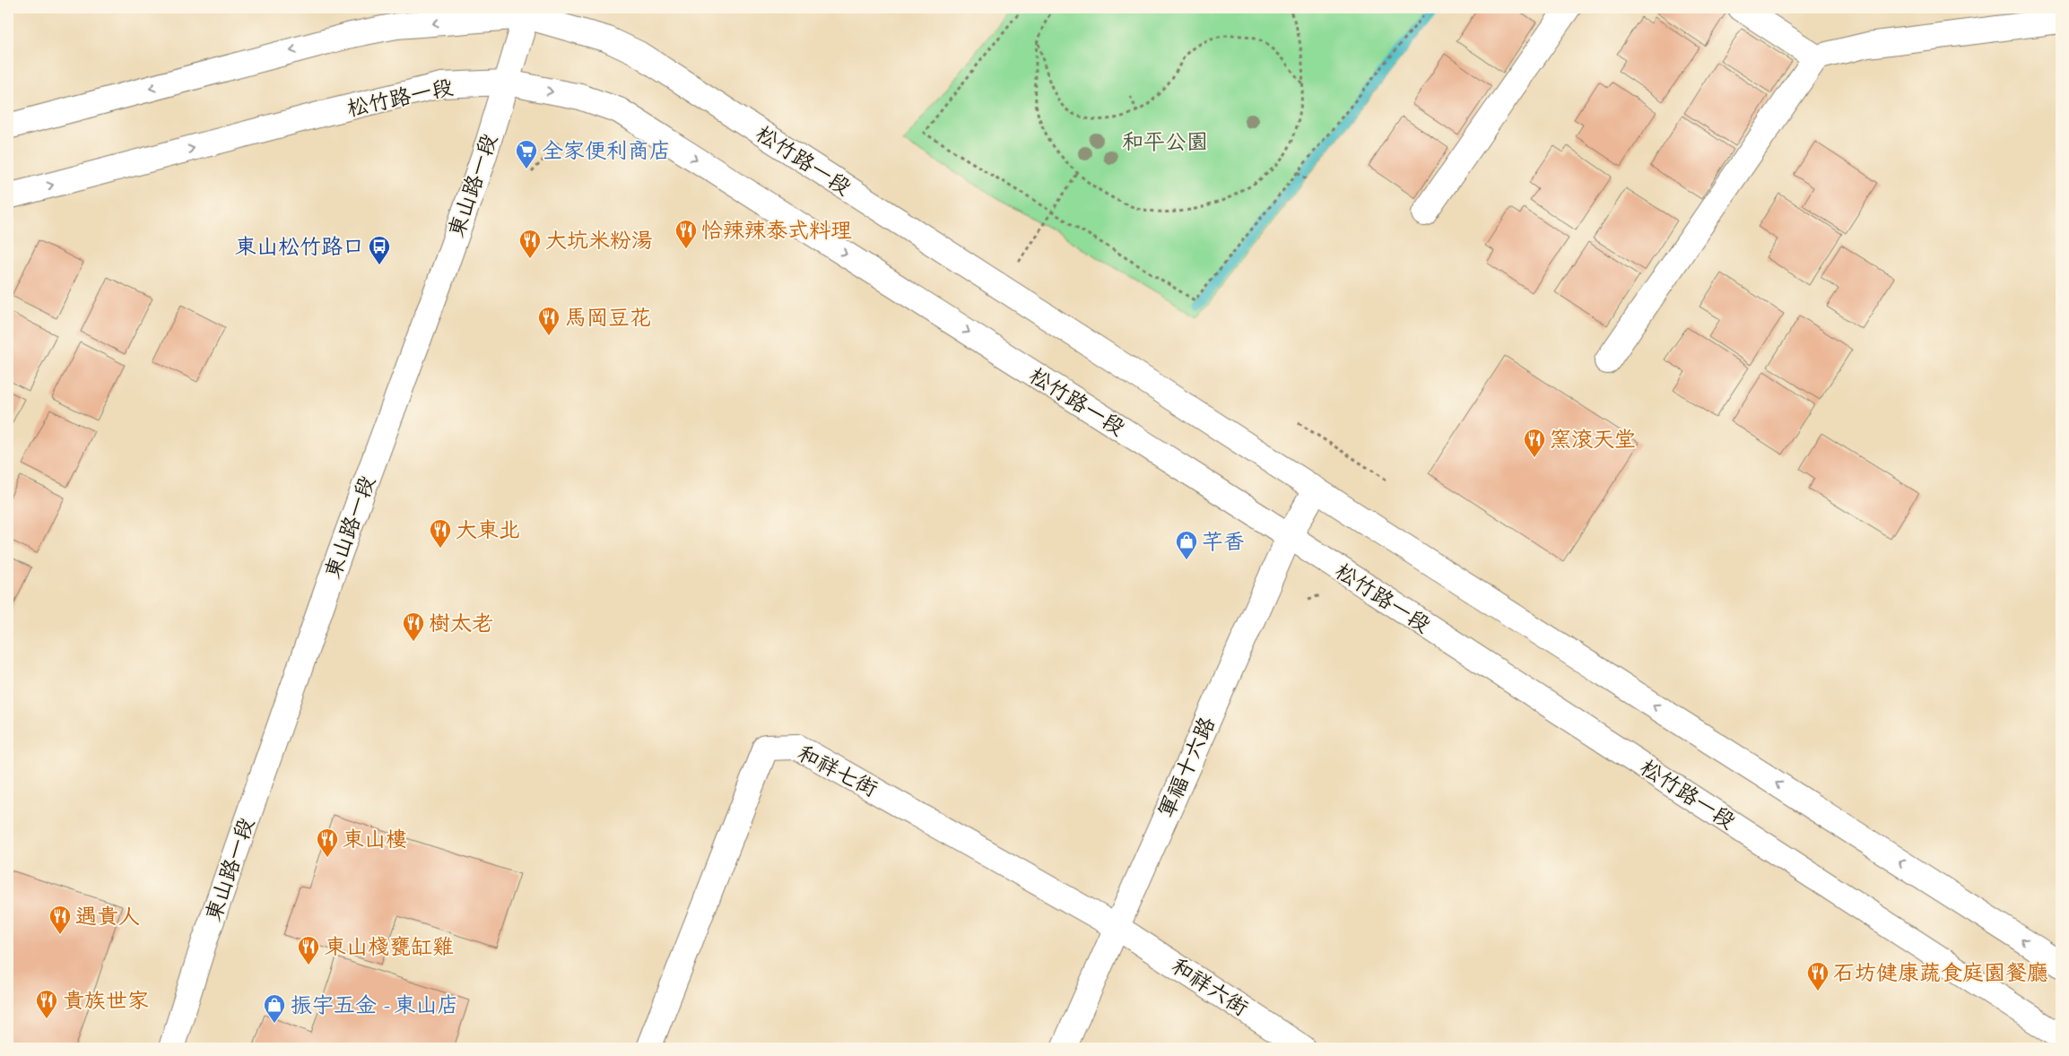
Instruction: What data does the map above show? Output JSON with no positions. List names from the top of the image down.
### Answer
{
  "streets": {
    "street": [
      "松竹路一段",
      "東山路一段",
      "軍福十六路",
      "和祥七街",
      "和祥六街"
    ]
  },
  "crossings": [
    ["松竹路一段", "東山路一段"],
    ["松竹路一段", "軍福十六路"],
    ["軍福十六路", "和祥七街"],
    ["軍福十六路", "和祥六街"],
    ["和祥七街", "和祥六街"]
  ],
  "parks": ["和平公園"],
  "places": {
    "supermarket": ["全家便利商店"],
    "restaurant": [
      "恰辣辣泰式料理",
      "大坑米粉湯",
      "馬岡豆花",
      "窯滾天堂",
      "大東北",
      "樹太老",
      "東山樓",
      "遇貴人",
      "東山棧甕缸雞",
      "石坊健康蔬食庭園餐廳",
      "貴族世家"
    ],
    "bus stop": ["東山松竹路口"],
    "shop": ["芊香", "振宇五金 - 東山店"]
  }
}
